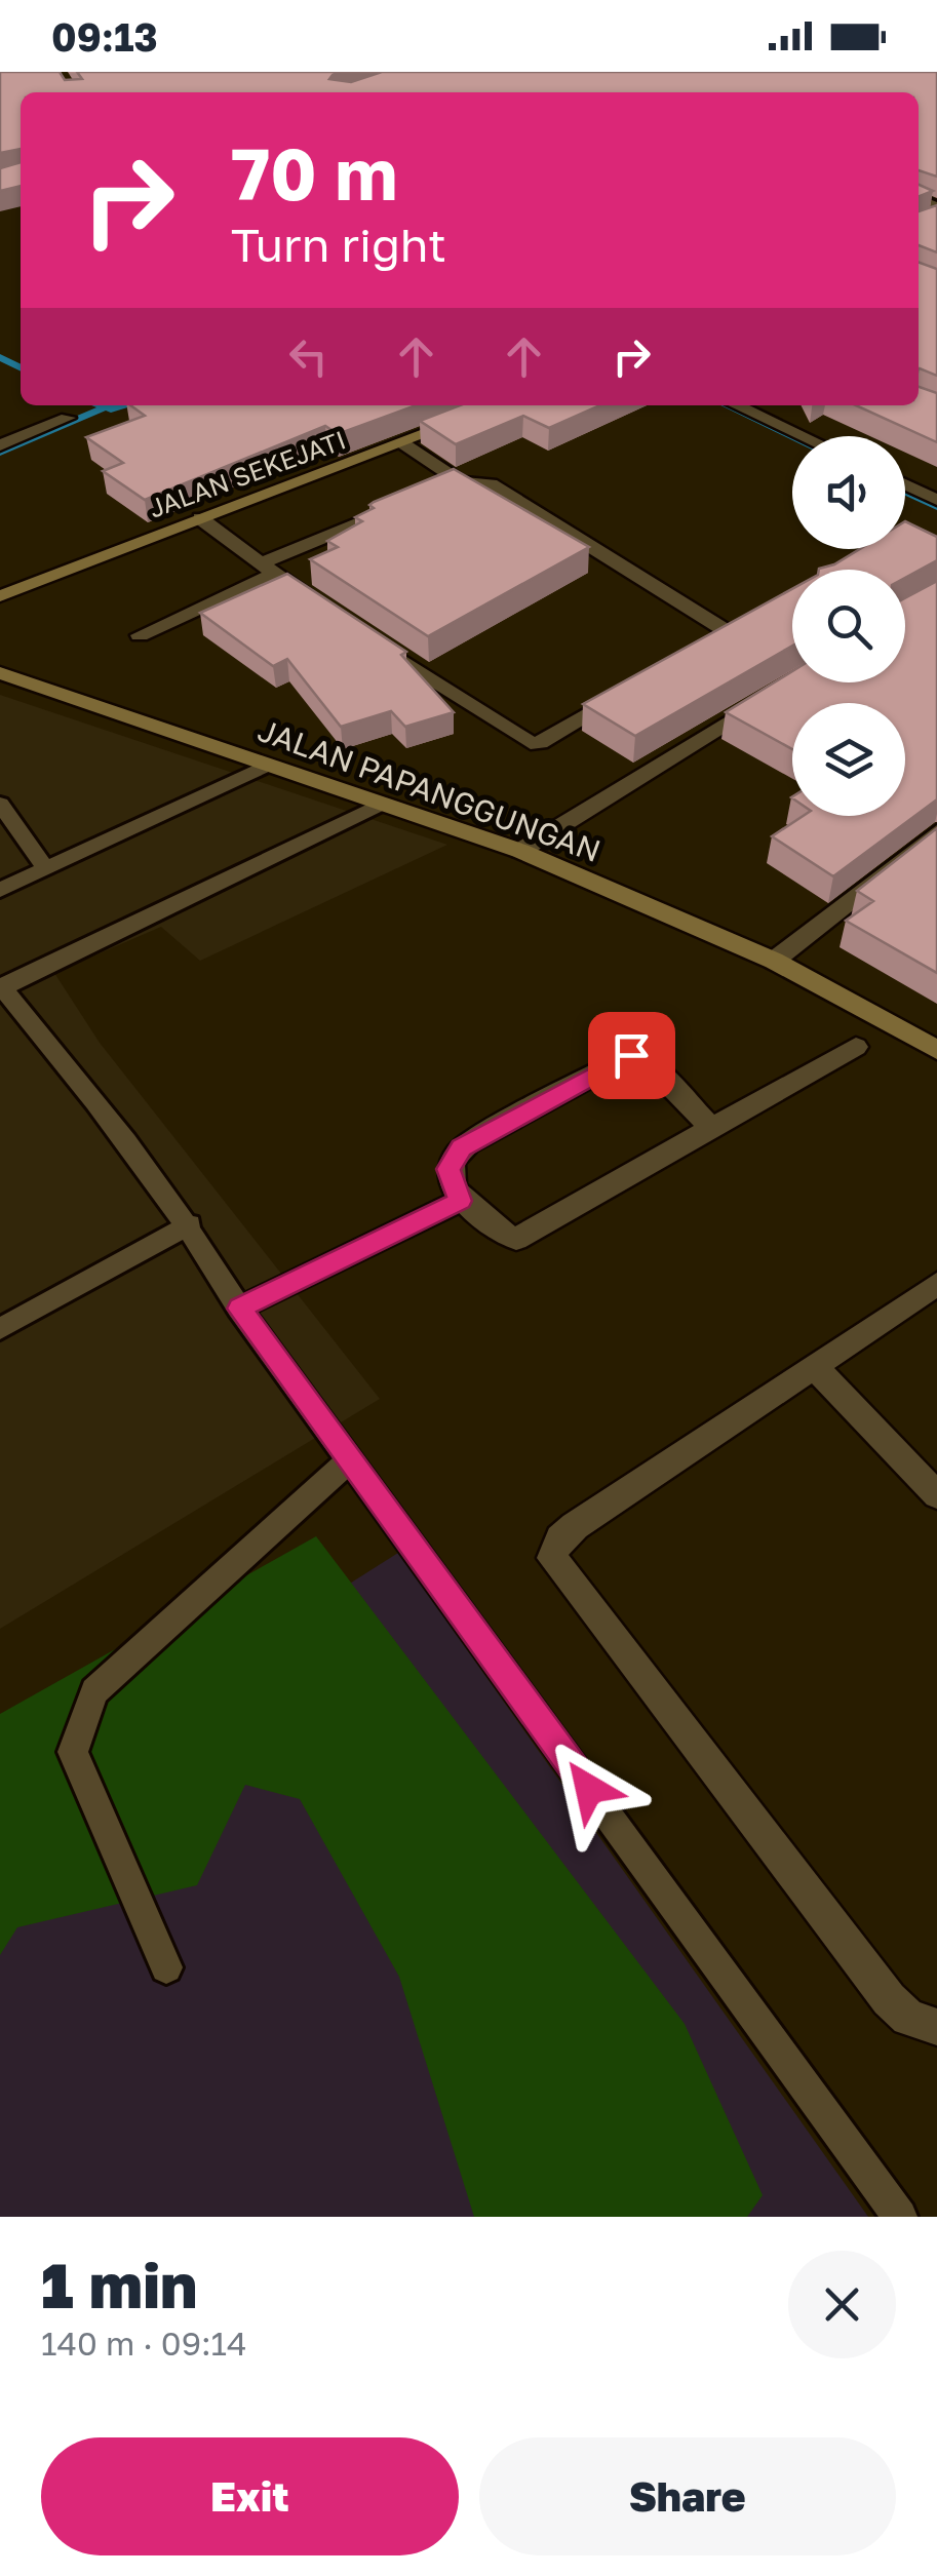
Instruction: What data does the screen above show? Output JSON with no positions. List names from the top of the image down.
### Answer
{
  "streets": {
    "street": ["JALAN SEKEJATI", "JALAN PAPANGGUNGAN"]
  },
  "page": {
    "status": "09:13",
    "turn": ["70 m", "Turn right"],
    "heading": ["1 min", "140 m · 09:14"],
    "buttons": ["Exit", "Share"]
  }
}
